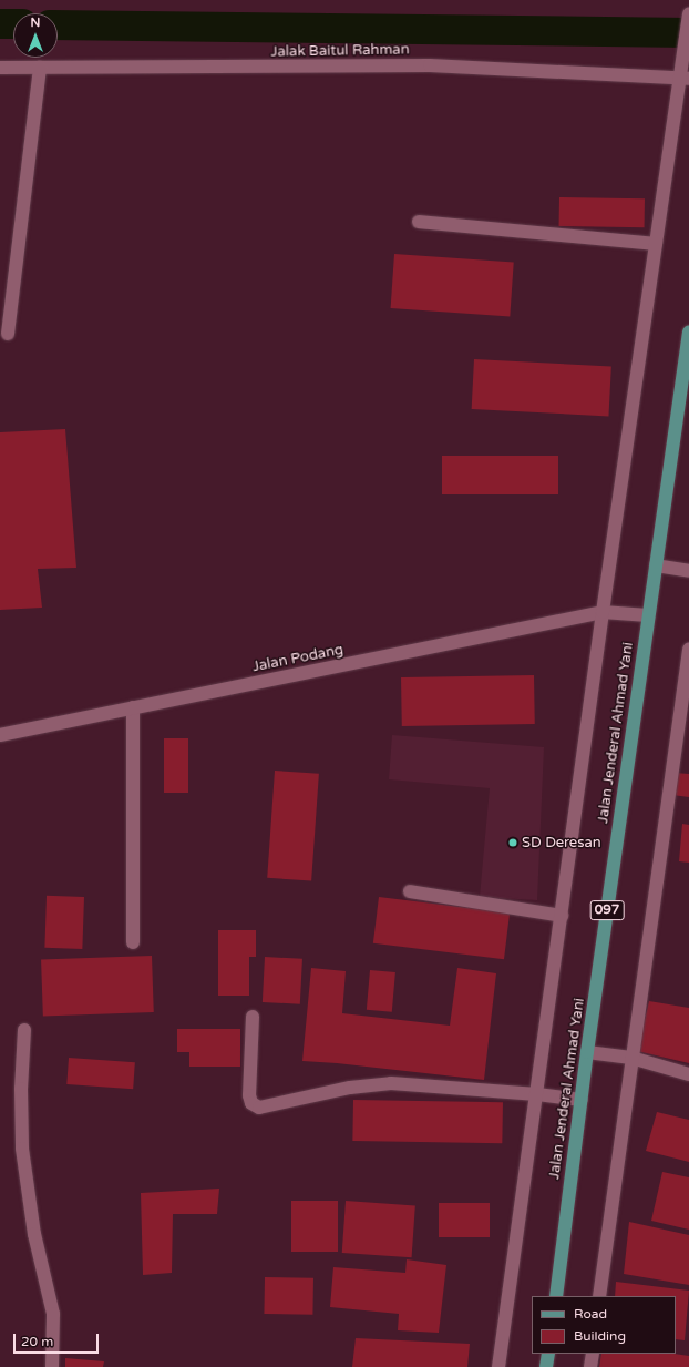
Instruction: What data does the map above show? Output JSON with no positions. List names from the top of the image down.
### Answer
{
  "streets": {
    "main road": ["Jalan Jenderal Ahmad Yani", "097"],
    "street": ["Jalak Baitul Rahman", "Jalan Podang"]
  },
  "crossings": [
    ["Jalan Podang", "Jalan Jenderal Ahmad Yani"]
  ],
  "places": ["SD Deresan"],
  "legend": ["Road", "Building"],
  "scale_bar": "20 m",
  "north": "top"
}
